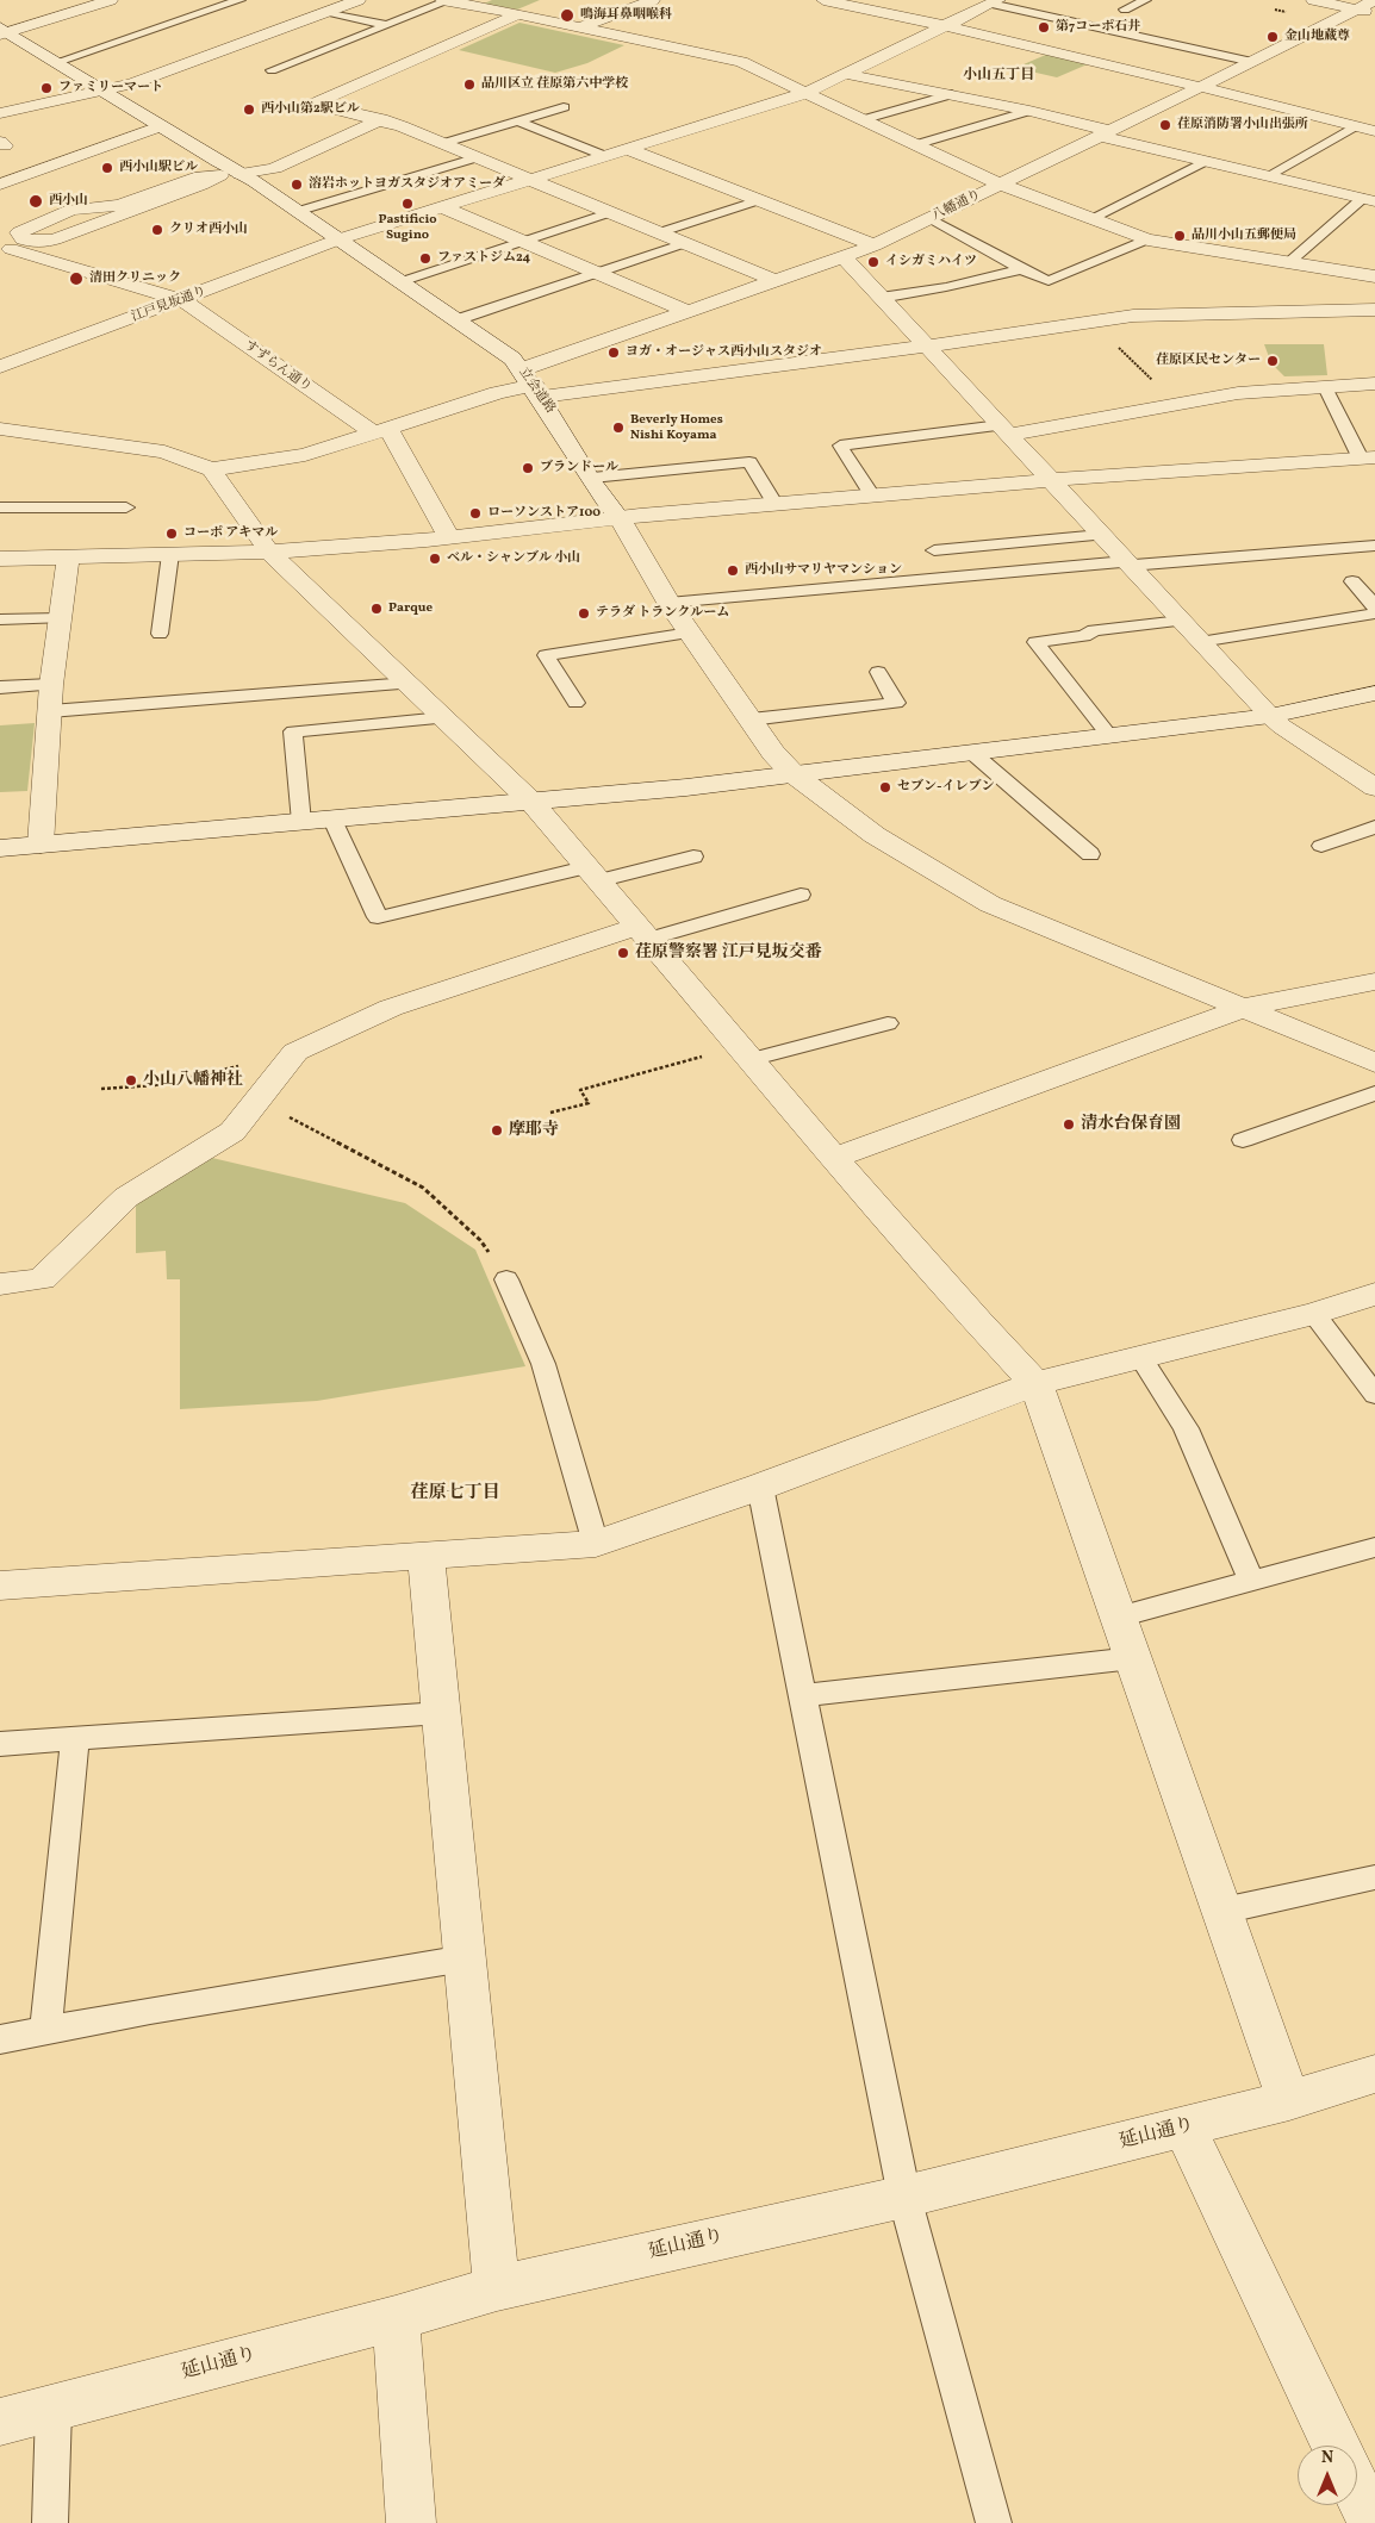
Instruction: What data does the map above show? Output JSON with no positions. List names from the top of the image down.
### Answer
{
  "streets": {
    "street": [
      "八幡通り",
      "江戸見坂通り",
      "すずらん通り",
      "立会道路",
      "延山通り"
    ]
  },
  "crossings": [
    ["八幡通り", "立会道路"],
    ["江戸見坂通り", "すずらん通り"],
    ["江戸見坂通り", "立会道路"]
  ],
  "districts": ["小山五丁目", "荏原七丁目"],
  "places": [
    "鳴海耳鼻咽喉科",
    "第7コーポ石井",
    "金山地蔵尊",
    "品川区立 荏原第六中学校",
    "ファミリーマート",
    "西小山第2駅ビル",
    "荏原消防署小山出張所",
    "西小山駅ビル",
    "溶岩ホットヨガスタジオアミーダ",
    "西小山",
    "Pastificio Sugino",
    "クリオ西小山",
    "品川小山五郵便局",
    "ファストジム24",
    "イシガミハイツ",
    "清田クリニック",
    "ヨガ・オージャス西小山スタジオ",
    "荏原区民センター",
    "Beverly Homes Nishi Koyama",
    "ブランドール",
    "ローソンストア100",
    "コーポ アキマル",
    "ベル・シャンブル 小山",
    "西小山サマリヤマンション",
    "Parque",
    "テラダ トランクルーム",
    "セブン-イレブン",
    "荏原警察署 江戸見坂交番",
    "小山八幡神社",
    "清水台保育園",
    "摩耶寺"
  ],
  "north": "top"
}
